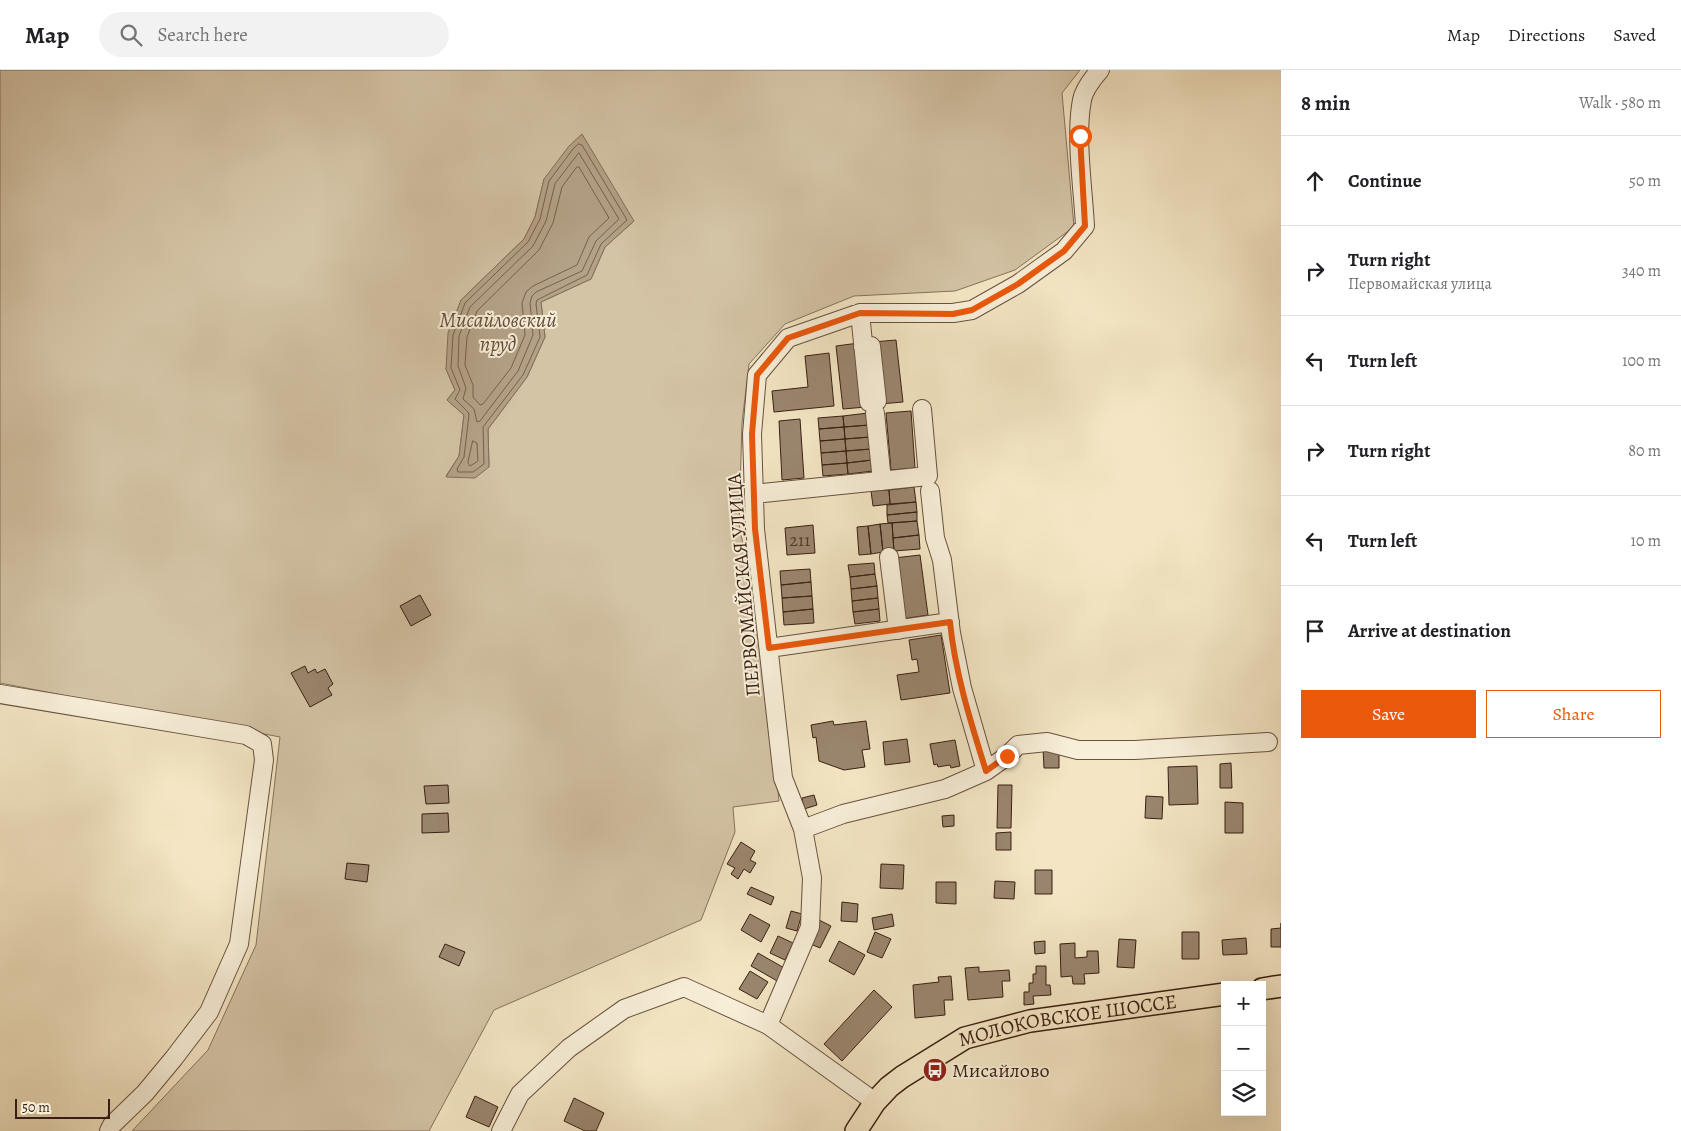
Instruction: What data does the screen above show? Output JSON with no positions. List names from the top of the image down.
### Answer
{
  "streets": {
    "main road": ["МОЛОКОВСКОЕ ШОССЕ"],
    "street": ["ПЕРВОМАЙСКАЯ УЛИЦА"]
  },
  "water": ["Мисайловский пруд"],
  "places": {
    "bus stop": ["Мисайлово"]
  },
  "house_numbers": ["211"],
  "scale_bar": "50 m",
  "page": {
    "header": "Map",
    "search": "Search here",
    "nav": ["Map", "Directions", "Saved"],
    "heading": ["8 min", "Walk · 580 m"],
    "list": [
      ["Continue", "50 m"],
      ["Turn right", "Первомайская улица", "340 m"],
      ["Turn left", "100 m"],
      ["Turn right", "80 m"],
      ["Turn left", "10 m"],
      "Arrive at destination"
    ],
    "buttons": ["Save", "Share"],
    "map_buttons": ["+", "−"],
    "scale": "50 m"
  }
}
